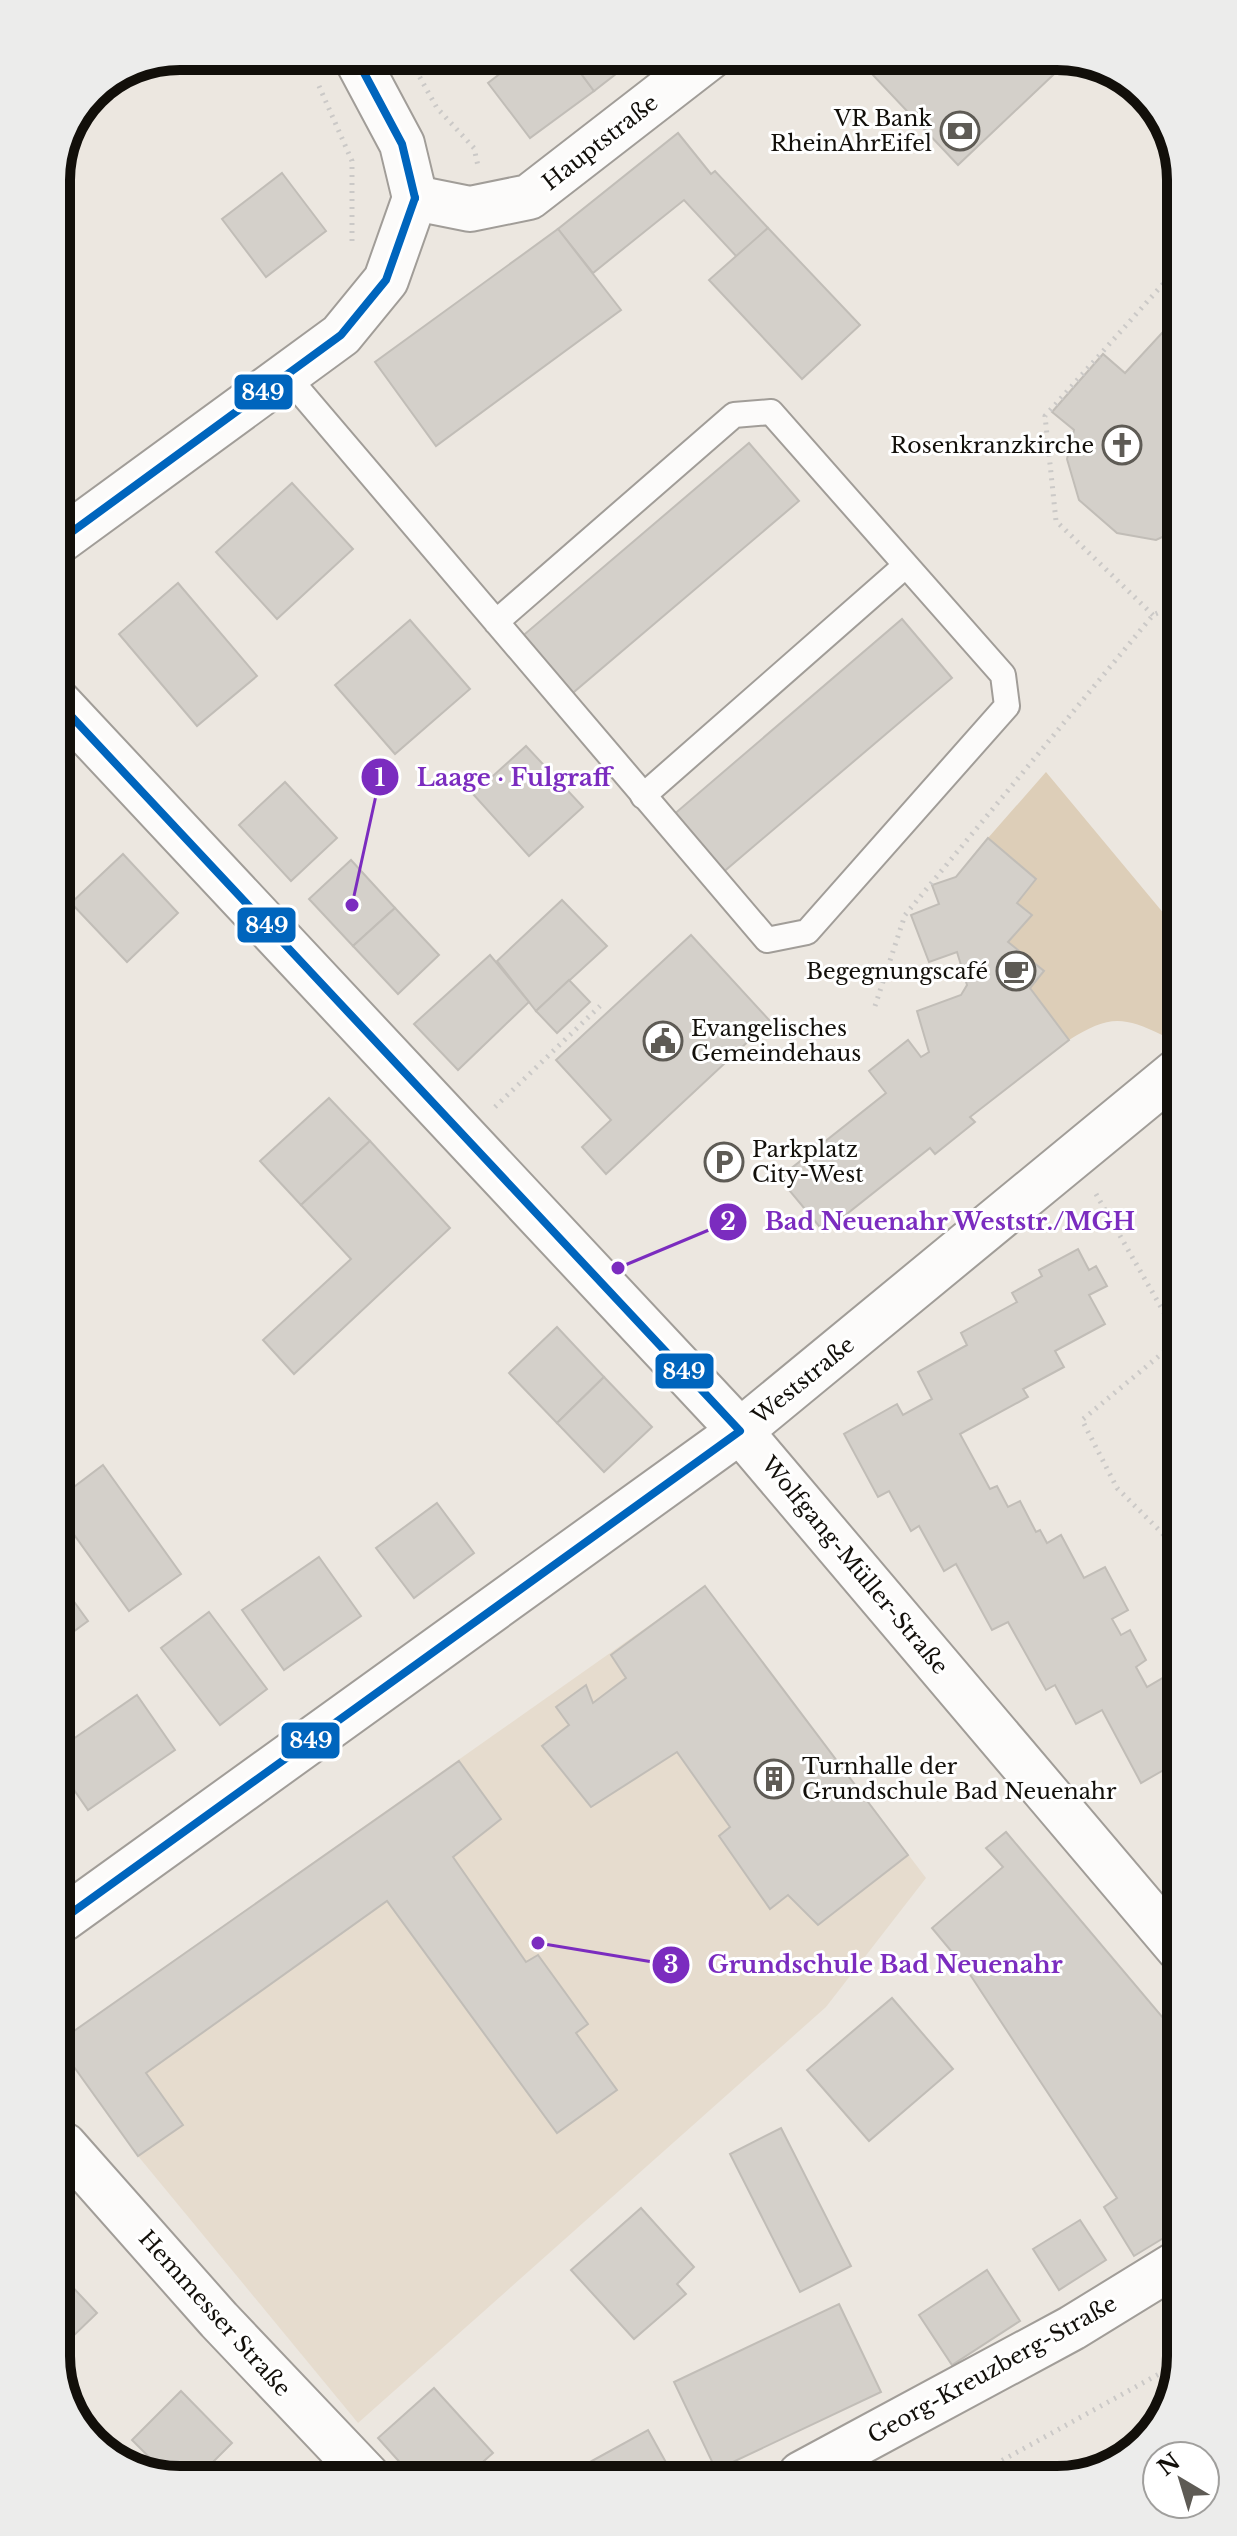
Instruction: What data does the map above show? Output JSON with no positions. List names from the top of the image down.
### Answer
{
  "streets": {
    "street": [
      "Hauptstraße",
      "Weststraße",
      "Wolfgang-Müller-Straße",
      "Hemmesser Straße",
      "Georg-Kreuzberg-Straße"
    ]
  },
  "crossings": [
    ["Weststraße", "Wolfgang-Müller-Straße"]
  ],
  "places": {
    "bank": ["VR Bank RheinAhrEifel"],
    "church": ["Rosenkranzkirche"],
    "other": ["Laage · Fulgraff", "Bad Neuenahr Weststr./MGH", "Grundschule Bad Neuenahr"],
    "cafe": ["Begegnungscafé"],
    "public building": ["Evangelisches Gemeindehaus"],
    "parking": ["Parkplatz City-West"],
    "building": ["Turnhalle der Grundschule Bad Neuenahr"]
  },
  "lines": ["transit line 849"],
  "north": "top left"
}
